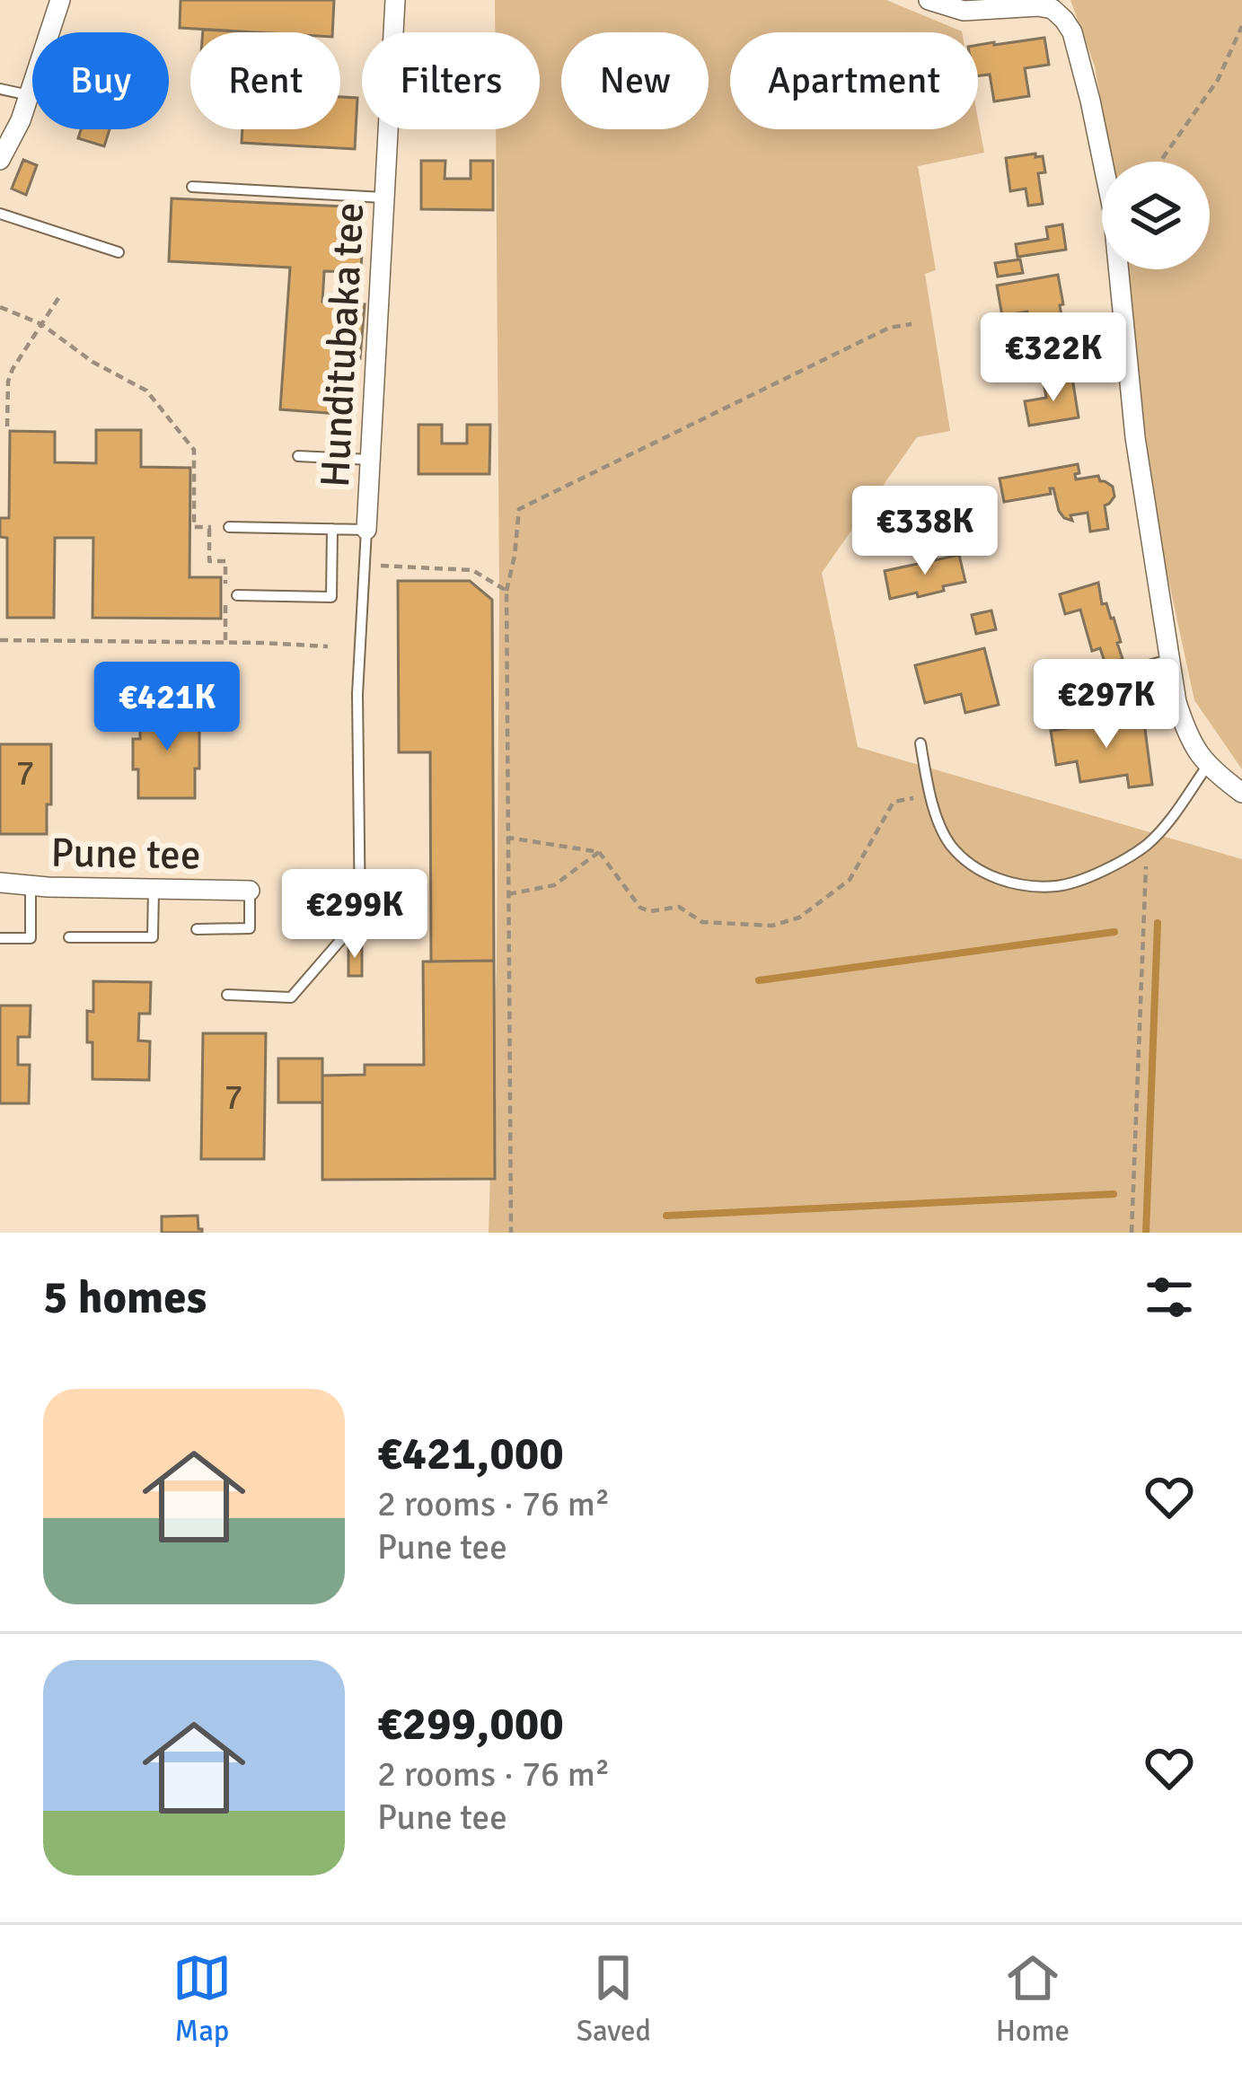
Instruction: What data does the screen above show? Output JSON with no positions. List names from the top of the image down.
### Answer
{
  "streets": {
    "street": ["Hunditubaka tee", "Pune tee"]
  },
  "house_numbers": ["7", "7"],
  "page": {
    "chip": [
      "Buy",
      "Rent",
      "Filters",
      "New",
      "Apartment"
    ],
    "price": [
      "€322K",
      "€338K",
      "€297K",
      "€421K",
      "€299K"
    ],
    "heading": "5 homes",
    "list": [
      {
        "name": "€421,000",
        "note": "2 rooms · 76 m² · Pune tee"
      },
      {
        "name": "€299,000",
        "note": "2 rooms · 76 m² · Pune tee"
      }
    ],
    "tabs": ["Map", "Saved", "Home"]
  }
}
